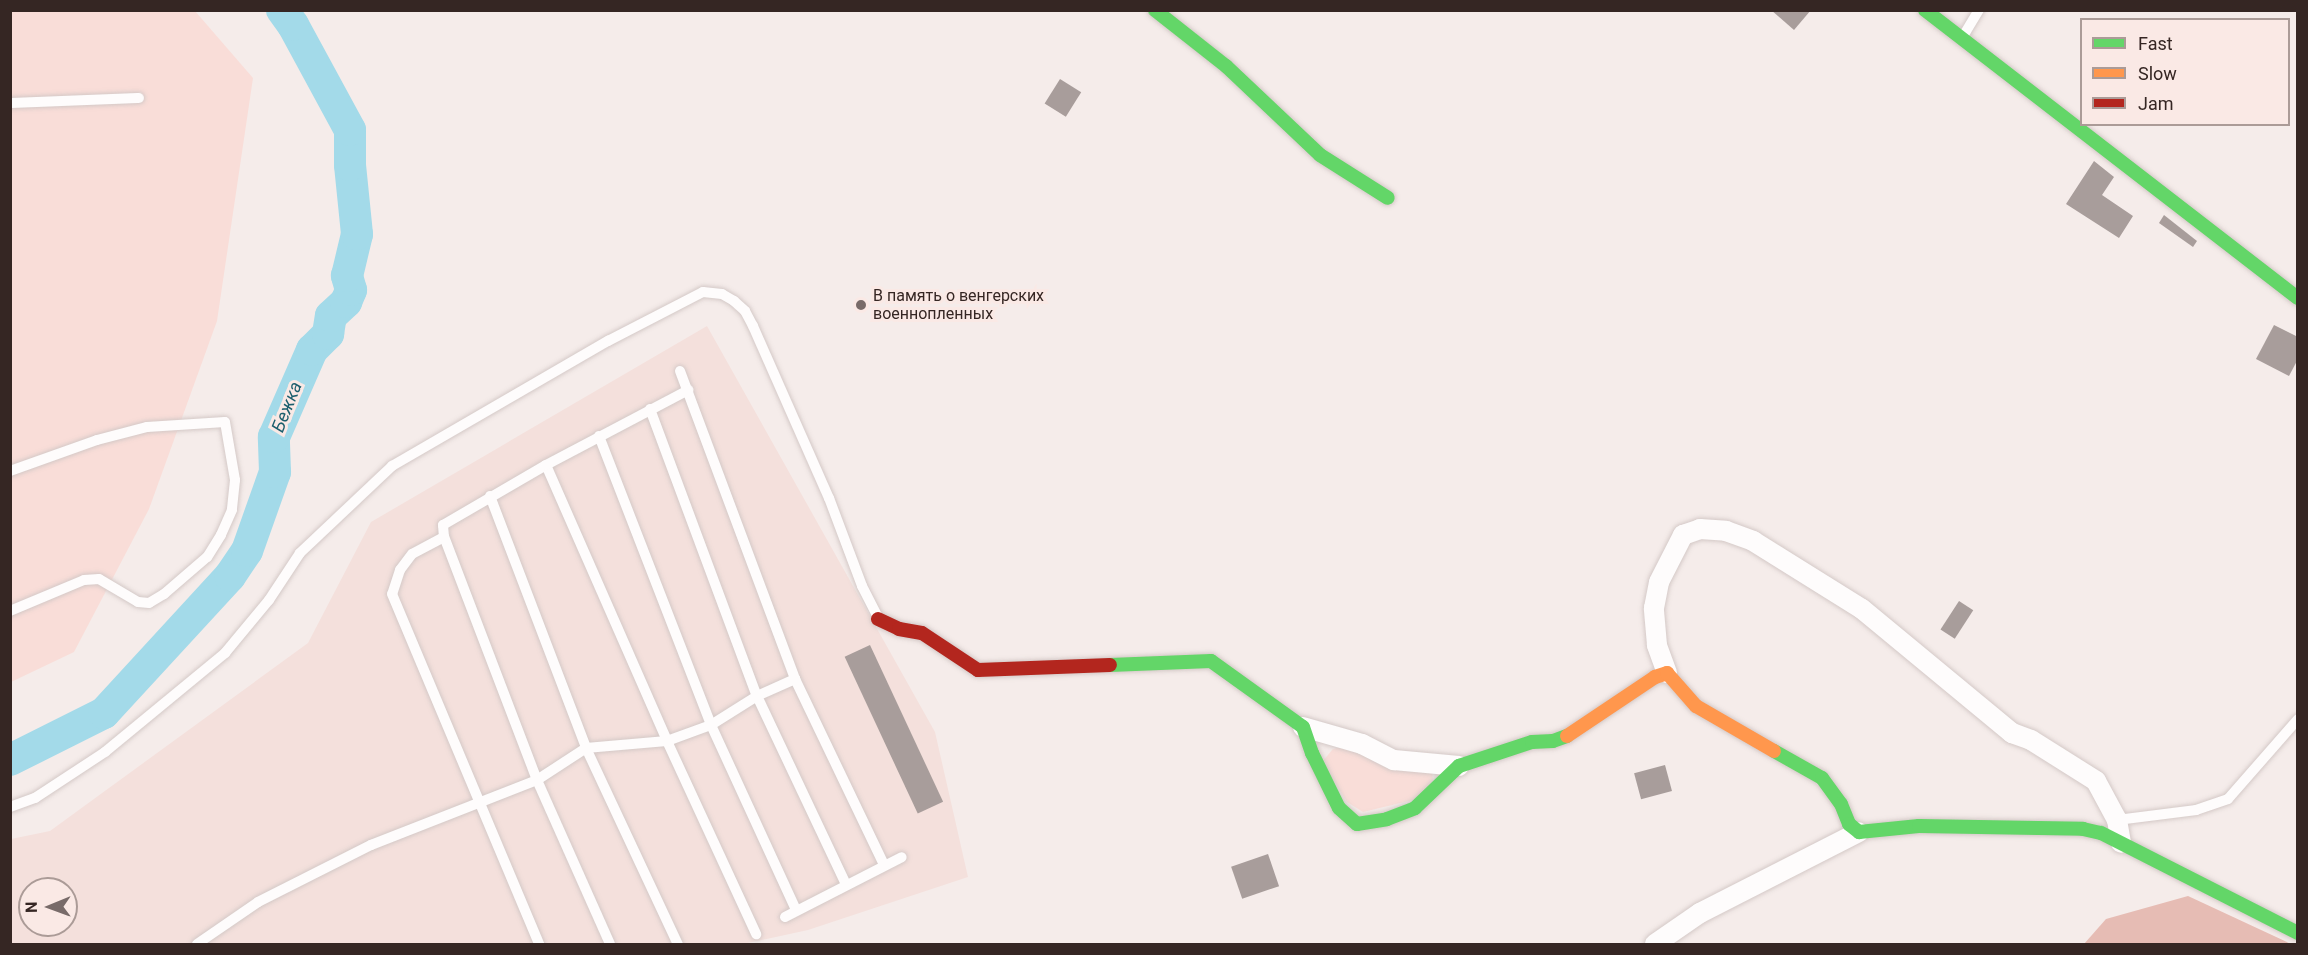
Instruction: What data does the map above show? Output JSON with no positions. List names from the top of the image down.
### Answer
{
  "water": ["Бежка"],
  "places": ["В память о венгерских военнопленных"],
  "legend": ["Fast", "Slow", "Jam"],
  "north": "left"
}
